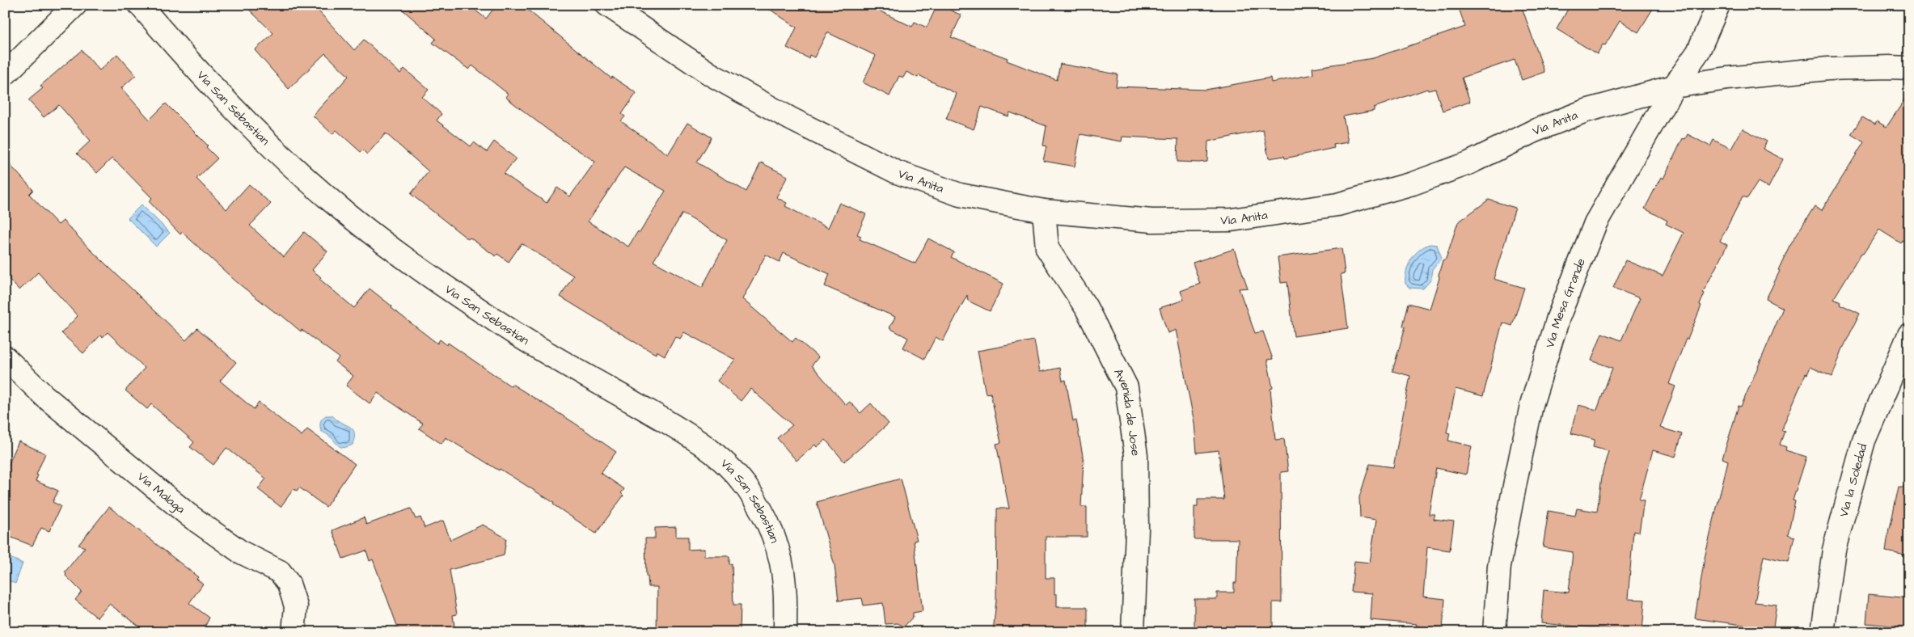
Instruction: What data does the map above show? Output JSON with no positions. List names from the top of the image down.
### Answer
{
  "streets": {
    "street": [
      "Via San Sebastian",
      "Via Anita",
      "Via Mesa Grande",
      "Avenida de Jose",
      "Via la Soledad",
      "Via Malaga"
    ]
  },
  "crossings": [
    ["Via Anita", "Via Mesa Grande"],
    ["Via Anita", "Avenida de Jose"]
  ]
}
